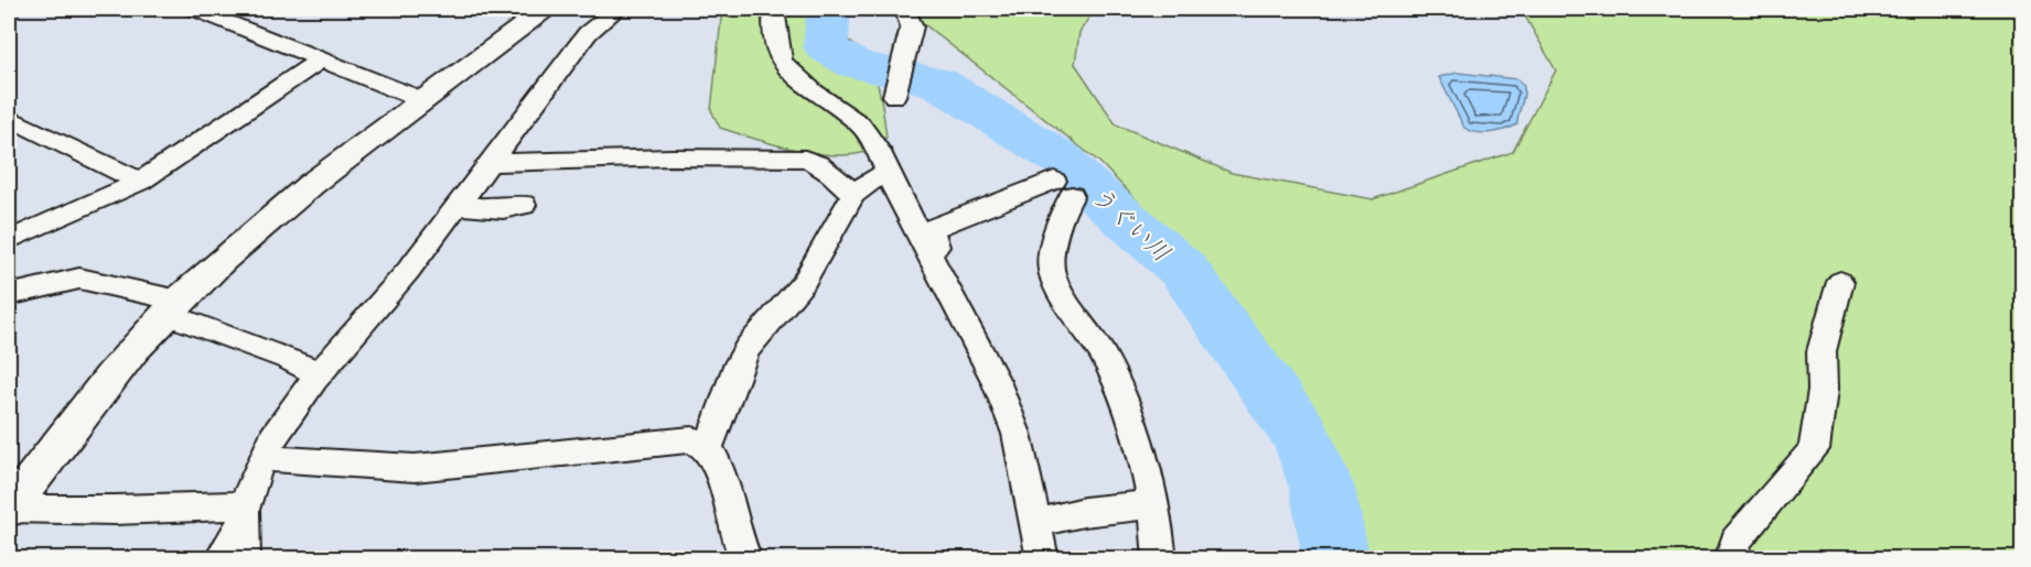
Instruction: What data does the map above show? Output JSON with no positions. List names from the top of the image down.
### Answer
{
  "water": ["うぐい川"]
}
